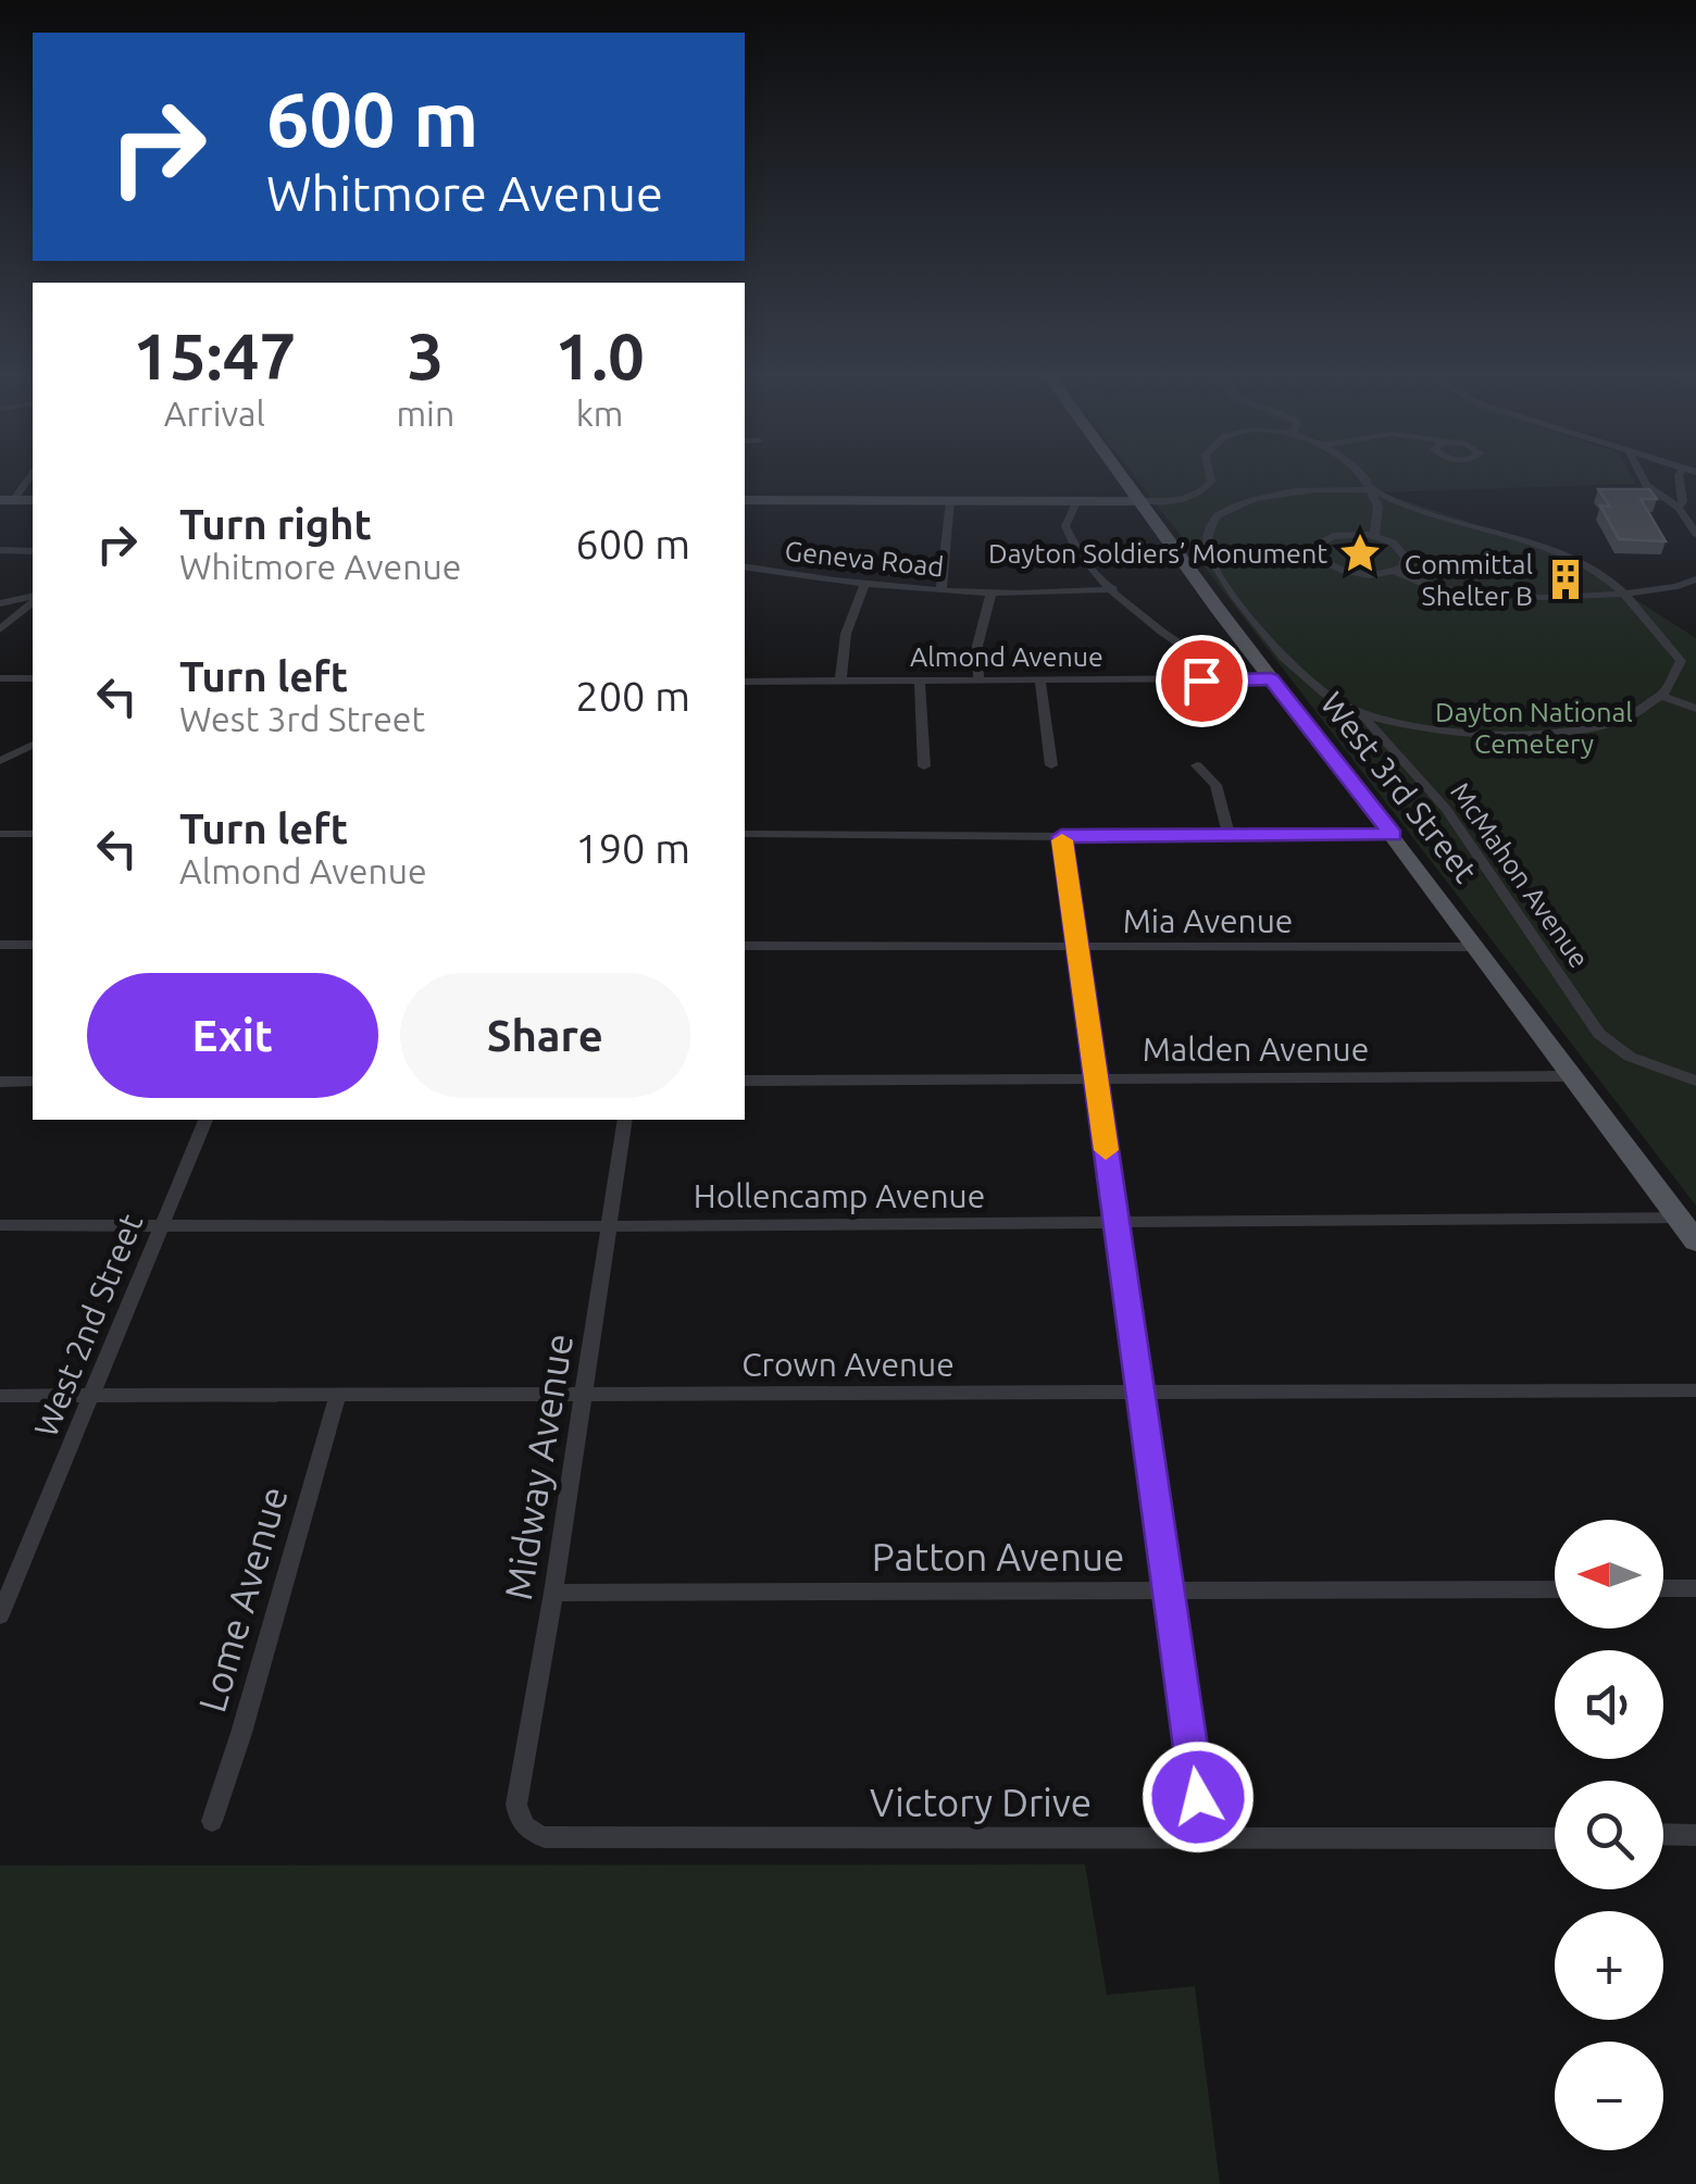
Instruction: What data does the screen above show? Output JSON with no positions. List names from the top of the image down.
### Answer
{
  "streets": {
    "main road": ["West 3rd Street"],
    "street": [
      "Geneva Road",
      "Almond Avenue",
      "McMahon Avenue",
      "Mia Avenue",
      "Malden Avenue",
      "Hollencamp Avenue",
      "West 2nd Street",
      "Crown Avenue",
      "Midway Avenue",
      "Patton Avenue",
      "Lome Avenue",
      "Victory Drive"
    ]
  },
  "crossings": [
    ["Almond Avenue", "West 3rd Street"],
    ["West 3rd Street", "Mia Avenue"],
    ["West 3rd Street", "Malden Avenue"],
    ["West 3rd Street", "Hollencamp Avenue"],
    ["Hollencamp Avenue", "West 2nd Street"],
    ["Hollencamp Avenue", "Midway Avenue"],
    ["West 2nd Street", "Crown Avenue"],
    ["Crown Avenue", "Midway Avenue"],
    ["Crown Avenue", "Lome Avenue"],
    ["Midway Avenue", "Patton Avenue"],
    ["Midway Avenue", "Victory Drive"]
  ],
  "parks": ["Dayton National Cemetery"],
  "places": {
    "place": ["Dayton Soldiers’ Monument"],
    "building": ["Committal Shelter B"]
  },
  "north": "left",
  "page": {
    "turn": ["600 m", "Whitmore Avenue"],
    "eta": [
      "15:47",
      "Arrival",
      "3",
      "min",
      "1.0",
      "km"
    ],
    "list": [
      {
        "name": "Turn right",
        "note": "Whitmore Avenue",
        "value": "600 m"
      },
      {
        "name": "Turn left",
        "note": "West 3rd Street",
        "value": "200 m"
      },
      {
        "name": "Turn left",
        "note": "Almond Avenue",
        "value": "190 m"
      }
    ],
    "buttons": ["Exit", "Share"],
    "map_buttons": ["+", "−"]
  }
}
